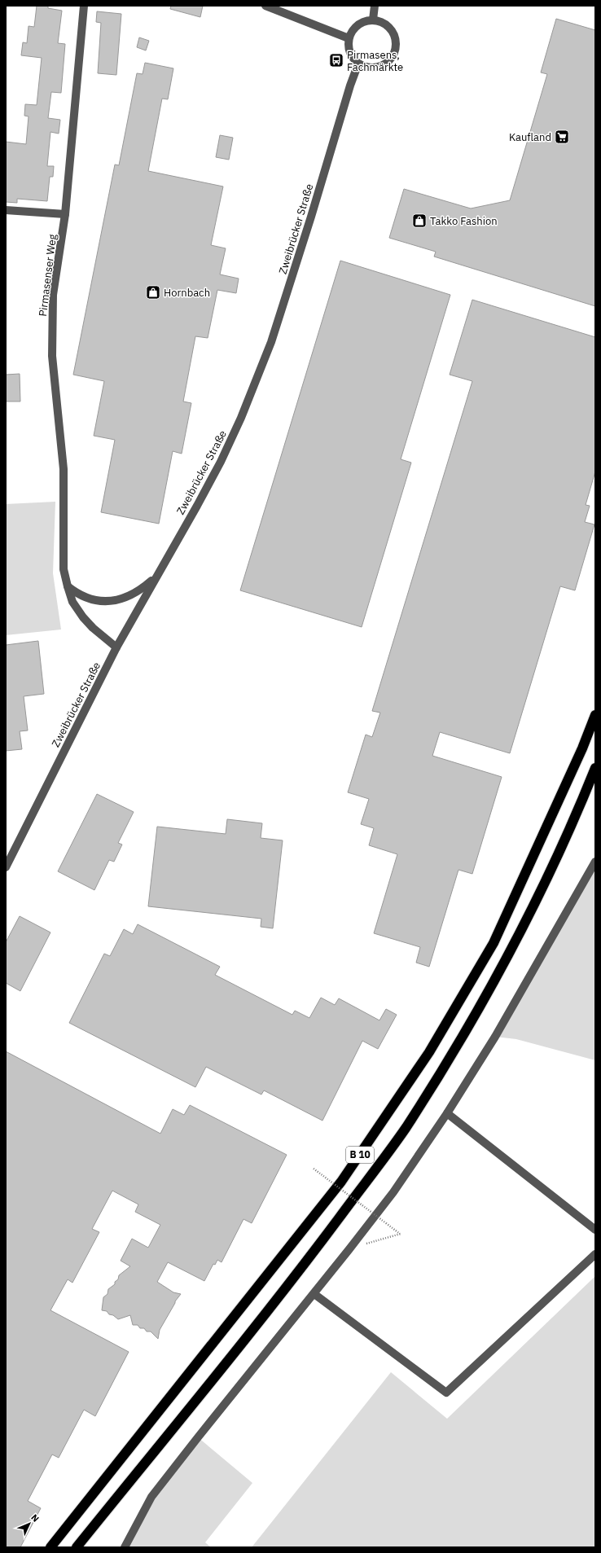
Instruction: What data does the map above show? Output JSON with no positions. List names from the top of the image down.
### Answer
{
  "streets": {
    "highway": ["B 10"],
    "street": ["Zweibrücker Straße", "Pirmasenser Weg"]
  },
  "crossings": [
    ["Zweibrücker Straße", "Pirmasenser Weg"]
  ],
  "places": {
    "bus stop": ["Pirmasens, Fachmärkte"],
    "supermarket": ["Kaufland"],
    "shop": ["Takko Fashion", "Hornbach"]
  },
  "north": "top right"
}
